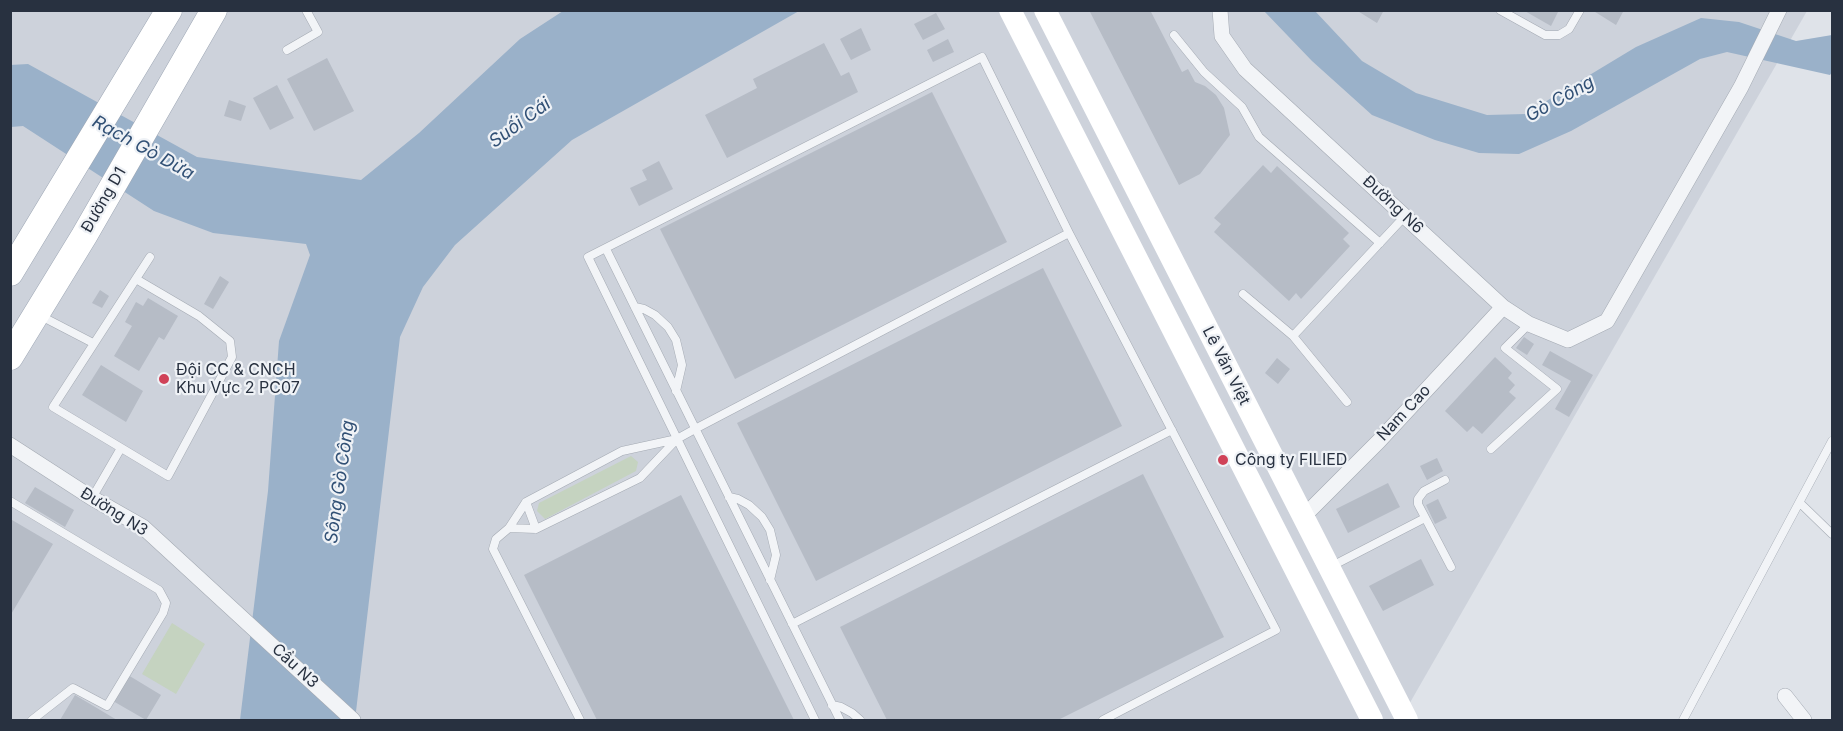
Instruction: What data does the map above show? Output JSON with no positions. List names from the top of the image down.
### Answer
{
  "streets": {
    "main road": ["Đường D1", "Lê Văn Việt"],
    "street": [
      "Đường N6",
      "Nam Cao",
      "Đường N3",
      "Cầu N3"
    ]
  },
  "crossings": [
    ["Đường N6", "Nam Cao"],
    ["Lê Văn Việt", "Nam Cao"],
    ["Đường N3", "Cầu N3"]
  ],
  "water": [
    "Gò Công",
    "Suối Cái",
    "Rạch Gò Dừa",
    "Sông Gò Công"
  ],
  "places": ["Đội CC & CNCH Khu Vực 2 PC07", "Công ty FILIED"]
}
